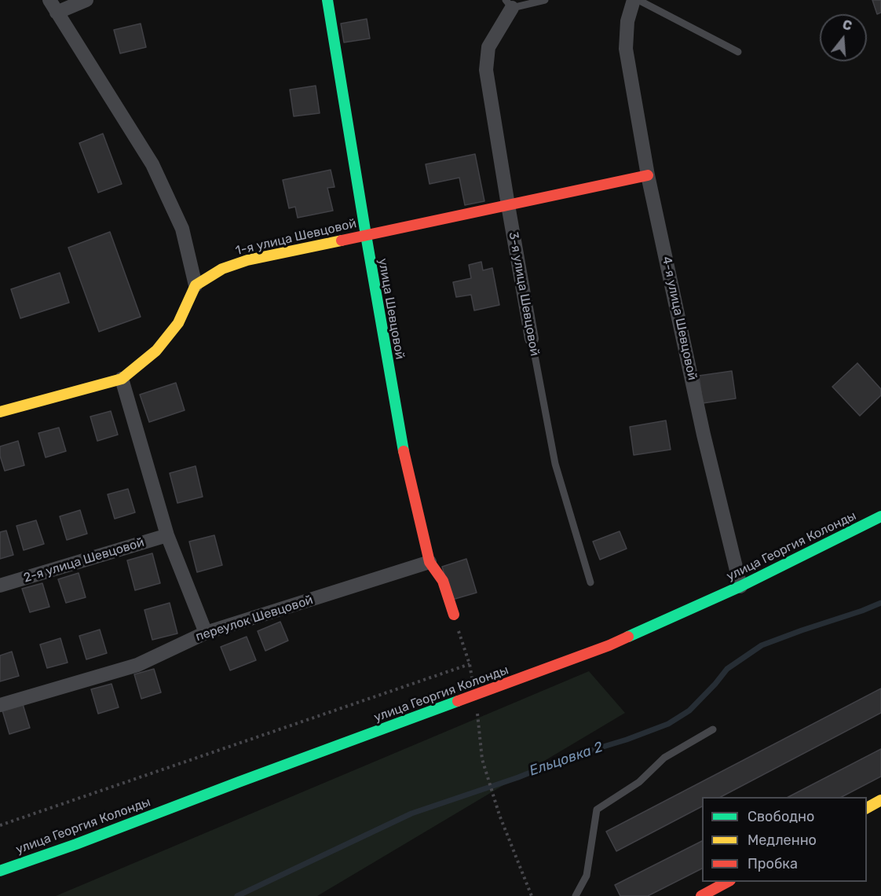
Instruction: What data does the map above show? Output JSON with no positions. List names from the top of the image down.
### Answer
{
  "streets": {
    "street": [
      "1-я улица Шевцовой",
      "3-я улица Шевцовой",
      "улица Шевцовой",
      "4-я улица Шевцовой",
      "улица Георгия Колонды",
      "2-я улица Шевцовой",
      "переулок Шевцовой"
    ]
  },
  "crossings": [
    ["1-я улица Шевцовой", "3-я улица Шевцовой"],
    ["1-я улица Шевцовой", "улица Шевцовой"],
    ["1-я улица Шевцовой", "4-я улица Шевцовой"],
    ["улица Шевцовой", "переулок Шевцовой"],
    ["4-я улица Шевцовой", "улица Георгия Колонды"]
  ],
  "water": ["Ельцовка 2"],
  "legend": ["Свободно", "Медленно", "Пробка"],
  "north": "top"
}
